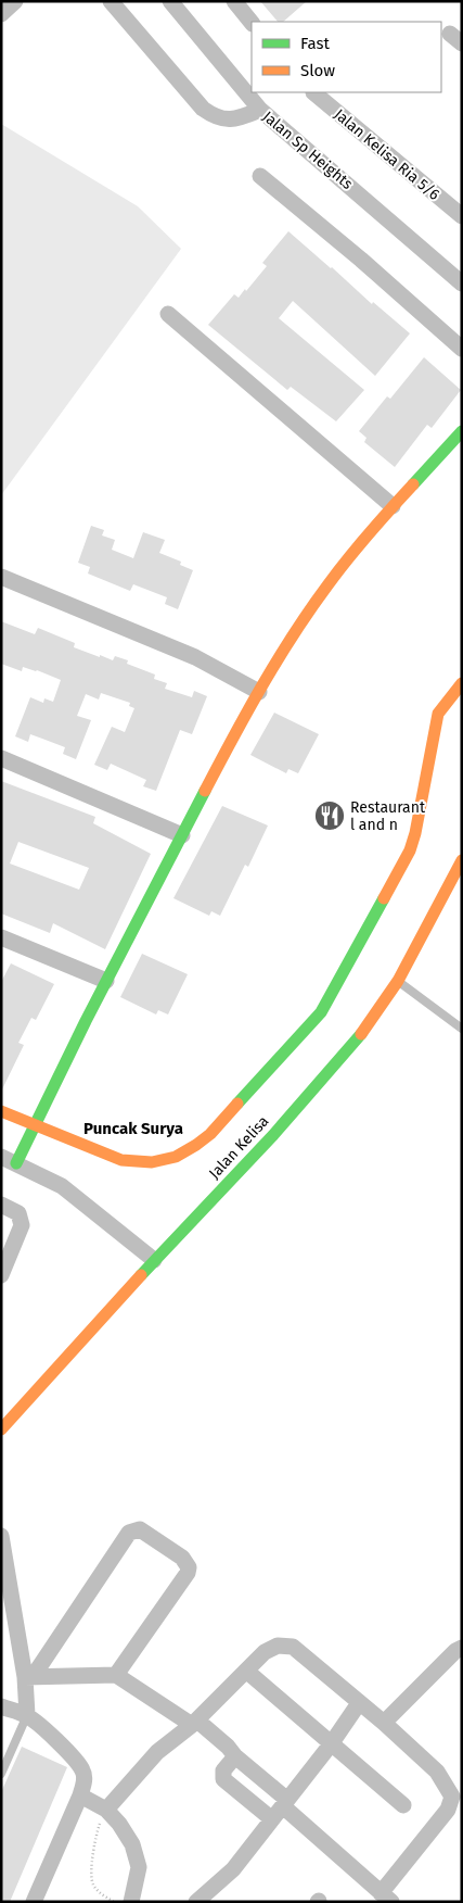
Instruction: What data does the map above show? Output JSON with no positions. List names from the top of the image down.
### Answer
{
  "streets": {
    "street": ["Jalan Sp Heights", "Jalan Kelisa Ria 5/6", "Jalan Kelisa"]
  },
  "districts": ["Puncak Surya"],
  "places": {
    "restaurant": ["Restaurant l and n"]
  },
  "legend": ["Fast", "Slow"]
}
